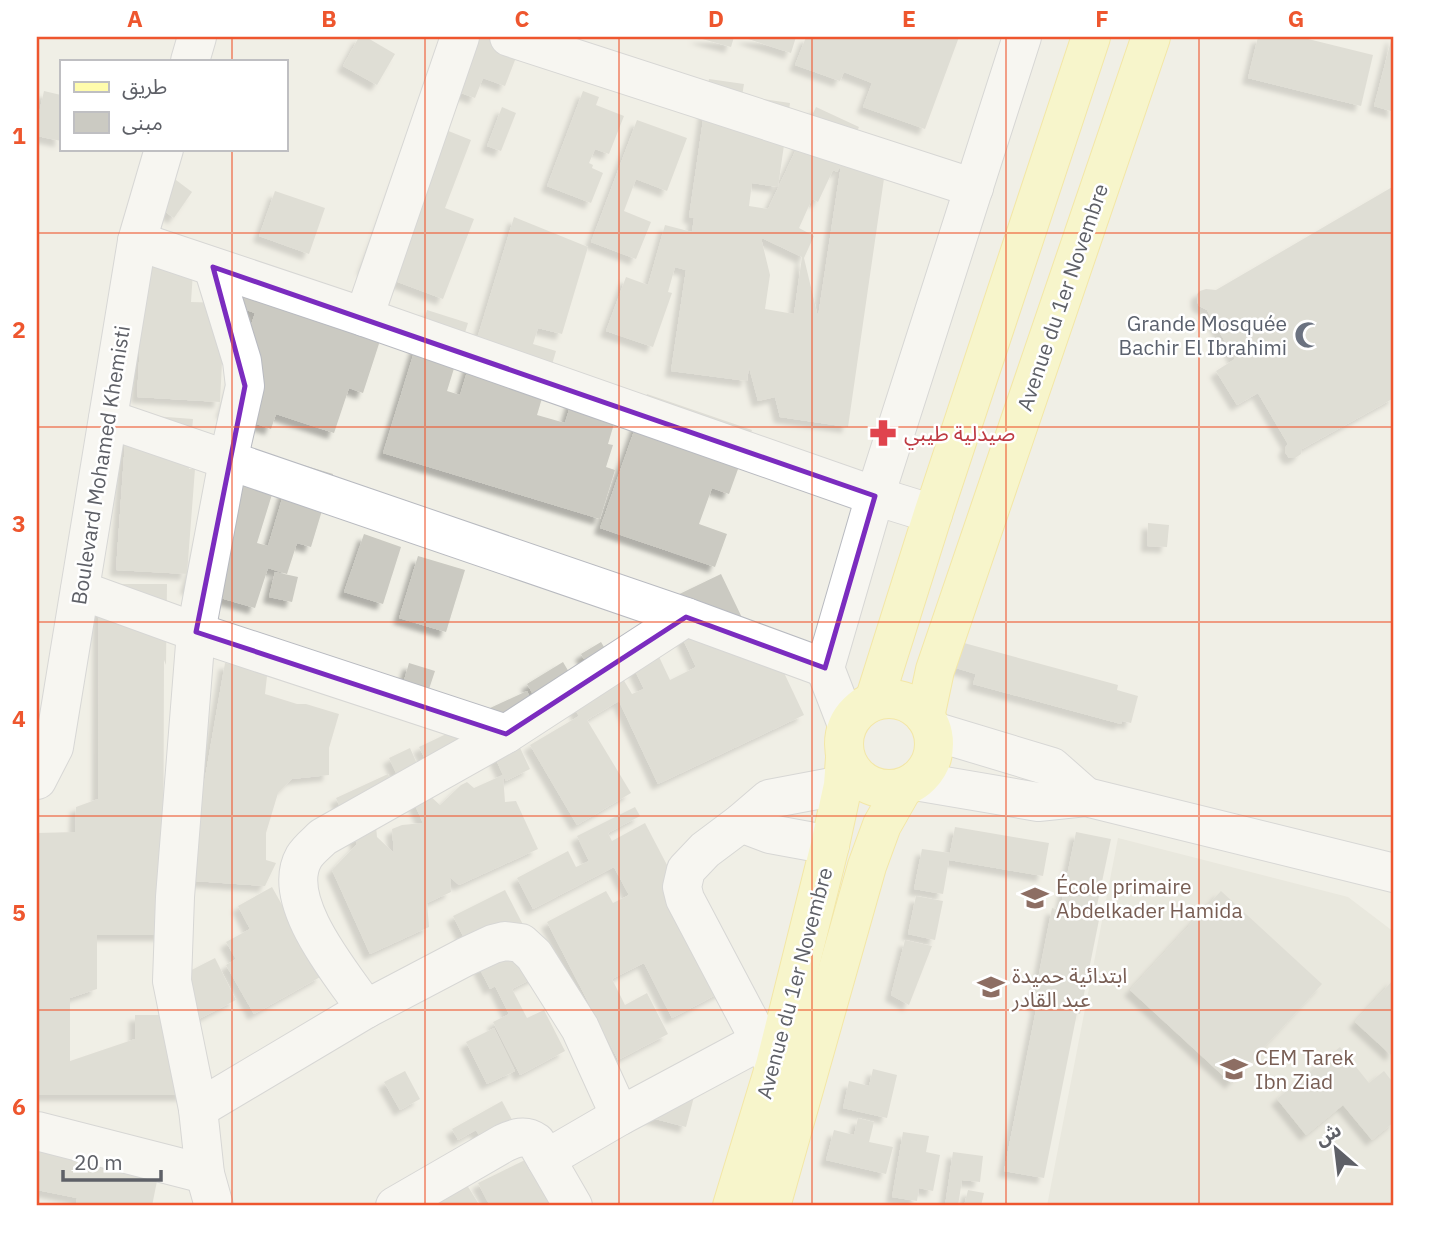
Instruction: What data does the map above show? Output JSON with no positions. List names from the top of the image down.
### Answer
{
  "streets": {
    "main road": ["Avenue du 1er Novembre"],
    "street": ["Boulevard Mohamed Khemisti"]
  },
  "places": {
    "mosque": ["Grande Mosquée Bachir El Ibrahimi"],
    "pharmacy": ["صيدلية طيبي"],
    "school or university": ["École primaire Abdelkader Hamida", "ابتدائية حميدة عبد القادر", "CEM Tarek Ibn Ziad"]
  },
  "legend": ["طريق", "مبنى"],
  "scale_bar": "20 m",
  "north": "top left",
  "grid": {
    "columns": [
      "A",
      "B",
      "C",
      "D",
      "E",
      "F",
      "G"
    ],
    "rows": [
      "1",
      "2",
      "3",
      "4",
      "5",
      "6"
    ]
  }
}
